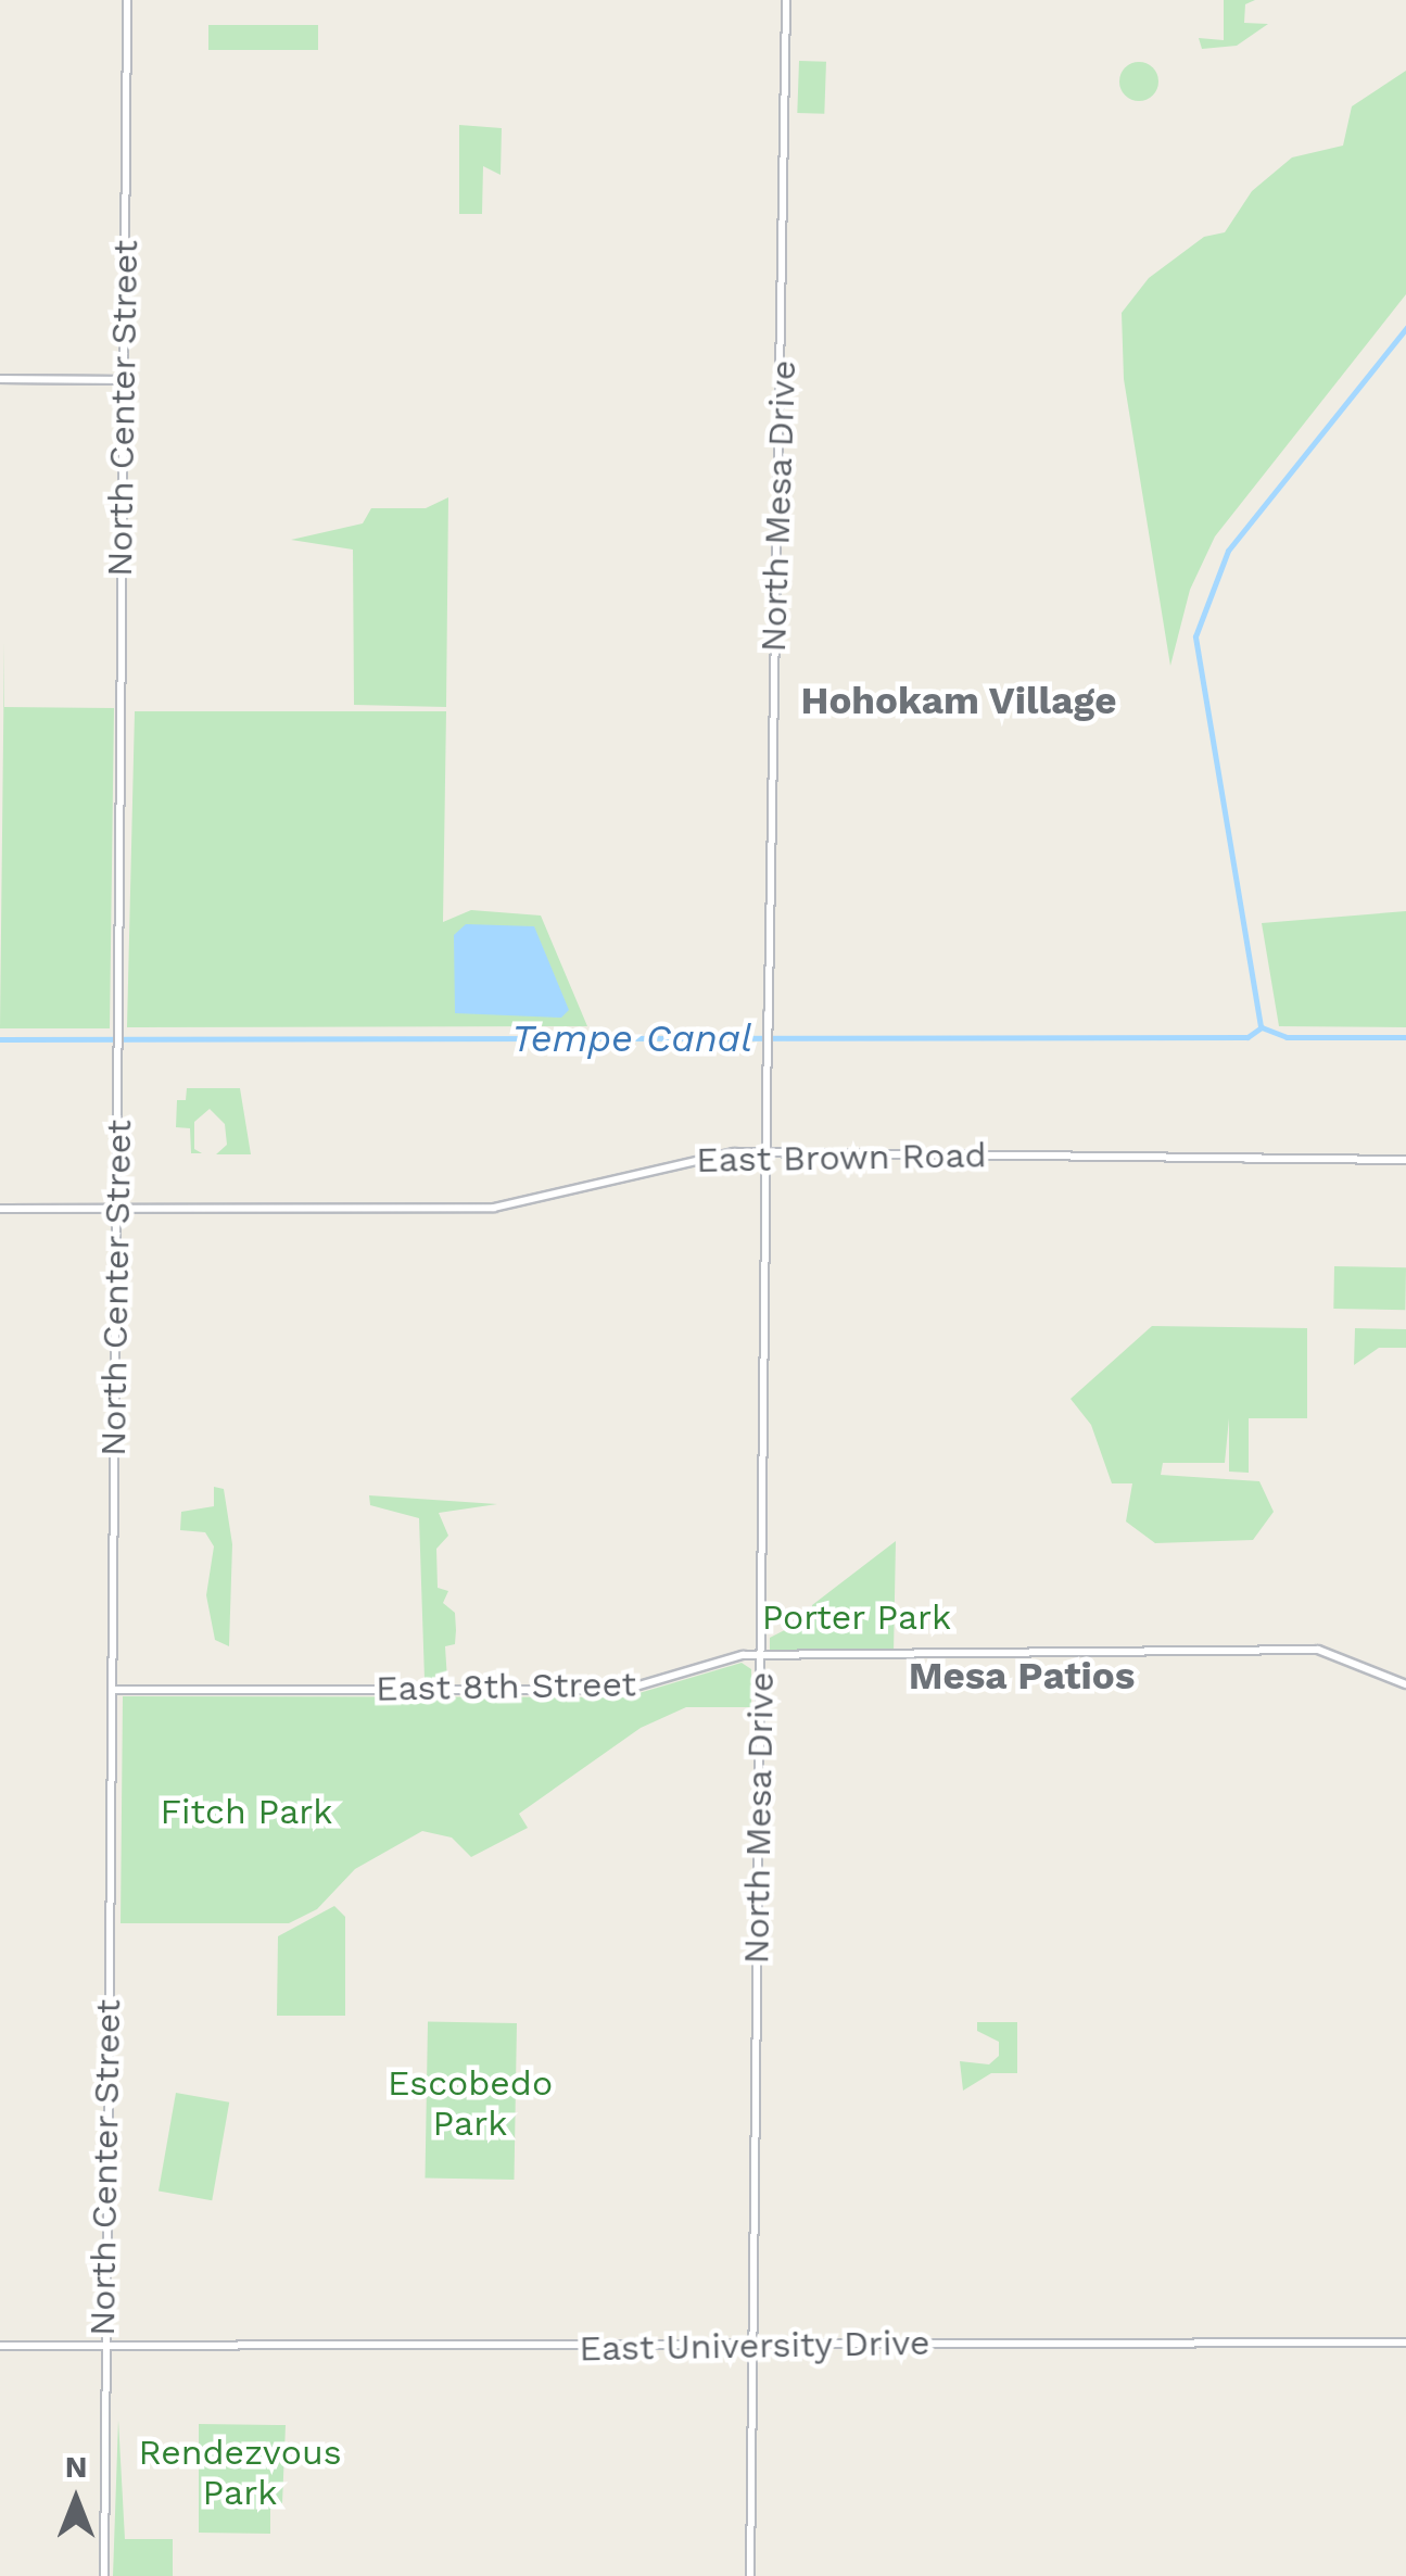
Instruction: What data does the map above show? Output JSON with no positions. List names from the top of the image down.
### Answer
{
  "streets": {
    "main road": [
      "North Center Street",
      "North Mesa Drive",
      "East Brown Road",
      "East 8th Street",
      "East University Drive"
    ]
  },
  "crossings": [
    ["North Center Street", "East Brown Road"],
    ["North Center Street", "East 8th Street"],
    ["North Center Street", "East University Drive"],
    ["North Mesa Drive", "East Brown Road"],
    ["North Mesa Drive", "East 8th Street"],
    ["North Mesa Drive", "East University Drive"]
  ],
  "districts": ["Hohokam Village", "Mesa Patios"],
  "water": ["Tempe Canal"],
  "parks": [
    "Porter Park",
    "Fitch Park",
    "Escobedo Park",
    "Rendezvous Park"
  ],
  "north": "top"
}
